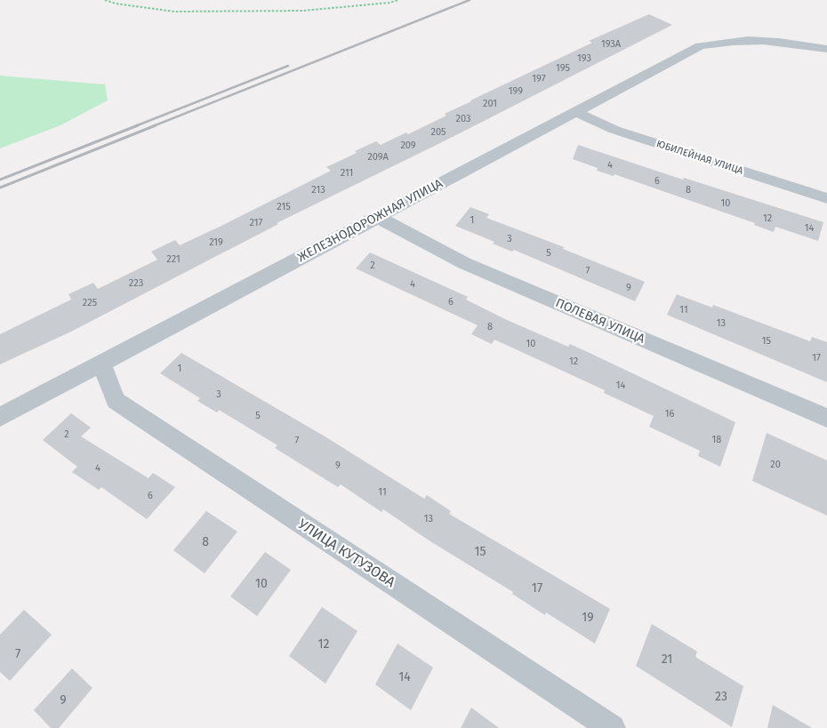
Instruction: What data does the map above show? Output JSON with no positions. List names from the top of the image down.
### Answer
{
  "streets": {
    "street": [
      "ЮБИЛЕЙНАЯ УЛИЦА",
      "ЖЕЛЕЗНОДОРОЖНАЯ УЛИЦА",
      "ПОЛЕВАЯ УЛИЦА",
      "УЛИЦА КУТУЗОВА"
    ]
  },
  "crossings": [
    ["ЮБИЛЕЙНАЯ УЛИЦА", "ЖЕЛЕЗНОДОРОЖНАЯ УЛИЦА"],
    ["ЖЕЛЕЗНОДОРОЖНАЯ УЛИЦА", "ПОЛЕВАЯ УЛИЦА"],
    ["ЖЕЛЕЗНОДОРОЖНАЯ УЛИЦА", "УЛИЦА КУТУЗОВА"]
  ],
  "house_numbers": [
    "193А",
    "193",
    "195",
    "197",
    "199",
    "201",
    "203",
    "205",
    "209",
    "209А",
    "4",
    "211",
    "6",
    "213",
    "8",
    "10",
    "215",
    "12",
    "1",
    "217",
    "14",
    "3",
    "219",
    "5",
    "221",
    "2",
    "7",
    "223",
    "4",
    "9",
    "6",
    "225",
    "11",
    "13",
    "8",
    "15",
    "10",
    "17",
    "12",
    "1",
    "14",
    "3",
    "16",
    "5",
    "2",
    "18",
    "7",
    "20",
    "9",
    "4",
    "11",
    "6",
    "13",
    "8",
    "15",
    "10",
    "17",
    "19",
    "12",
    "7",
    "21",
    "14",
    "23",
    "9"
  ]
}
